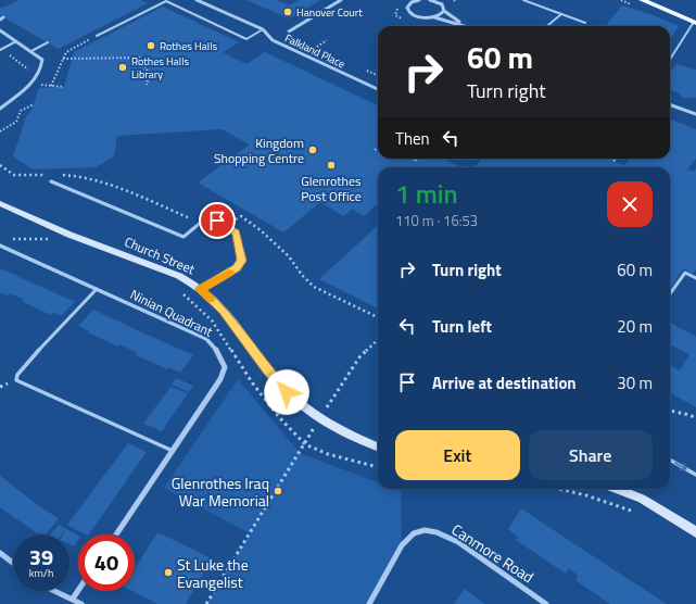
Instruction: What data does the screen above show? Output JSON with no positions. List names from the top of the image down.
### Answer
{
  "streets": {
    "street": [
      "Falkland Place",
      "Church Street",
      "Ninian Quadrant",
      "Canmore Road"
    ]
  },
  "places": [
    "Hanover Court",
    "Rothes Halls",
    "Rothes Halls Library",
    "Kingdom Shopping Centre",
    "Glenrothes Post Office",
    "Glenrothes Iraq War Memorial",
    "St Luke the Evangelist"
  ],
  "page": {
    "turn": ["60 m", "Turn right"],
    "then": "Then",
    "heading": ["1 min", "110 m · 16:53"],
    "list": [
      {
        "name": "Turn right",
        "value": "60 m"
      },
      {
        "name": "Turn left",
        "value": "20 m"
      },
      {
        "name": "Arrive at destination",
        "value": "30 m"
      }
    ],
    "buttons": ["Exit", "Share"],
    "speed": "39 km/h",
    "limit": "40"
  }
}
